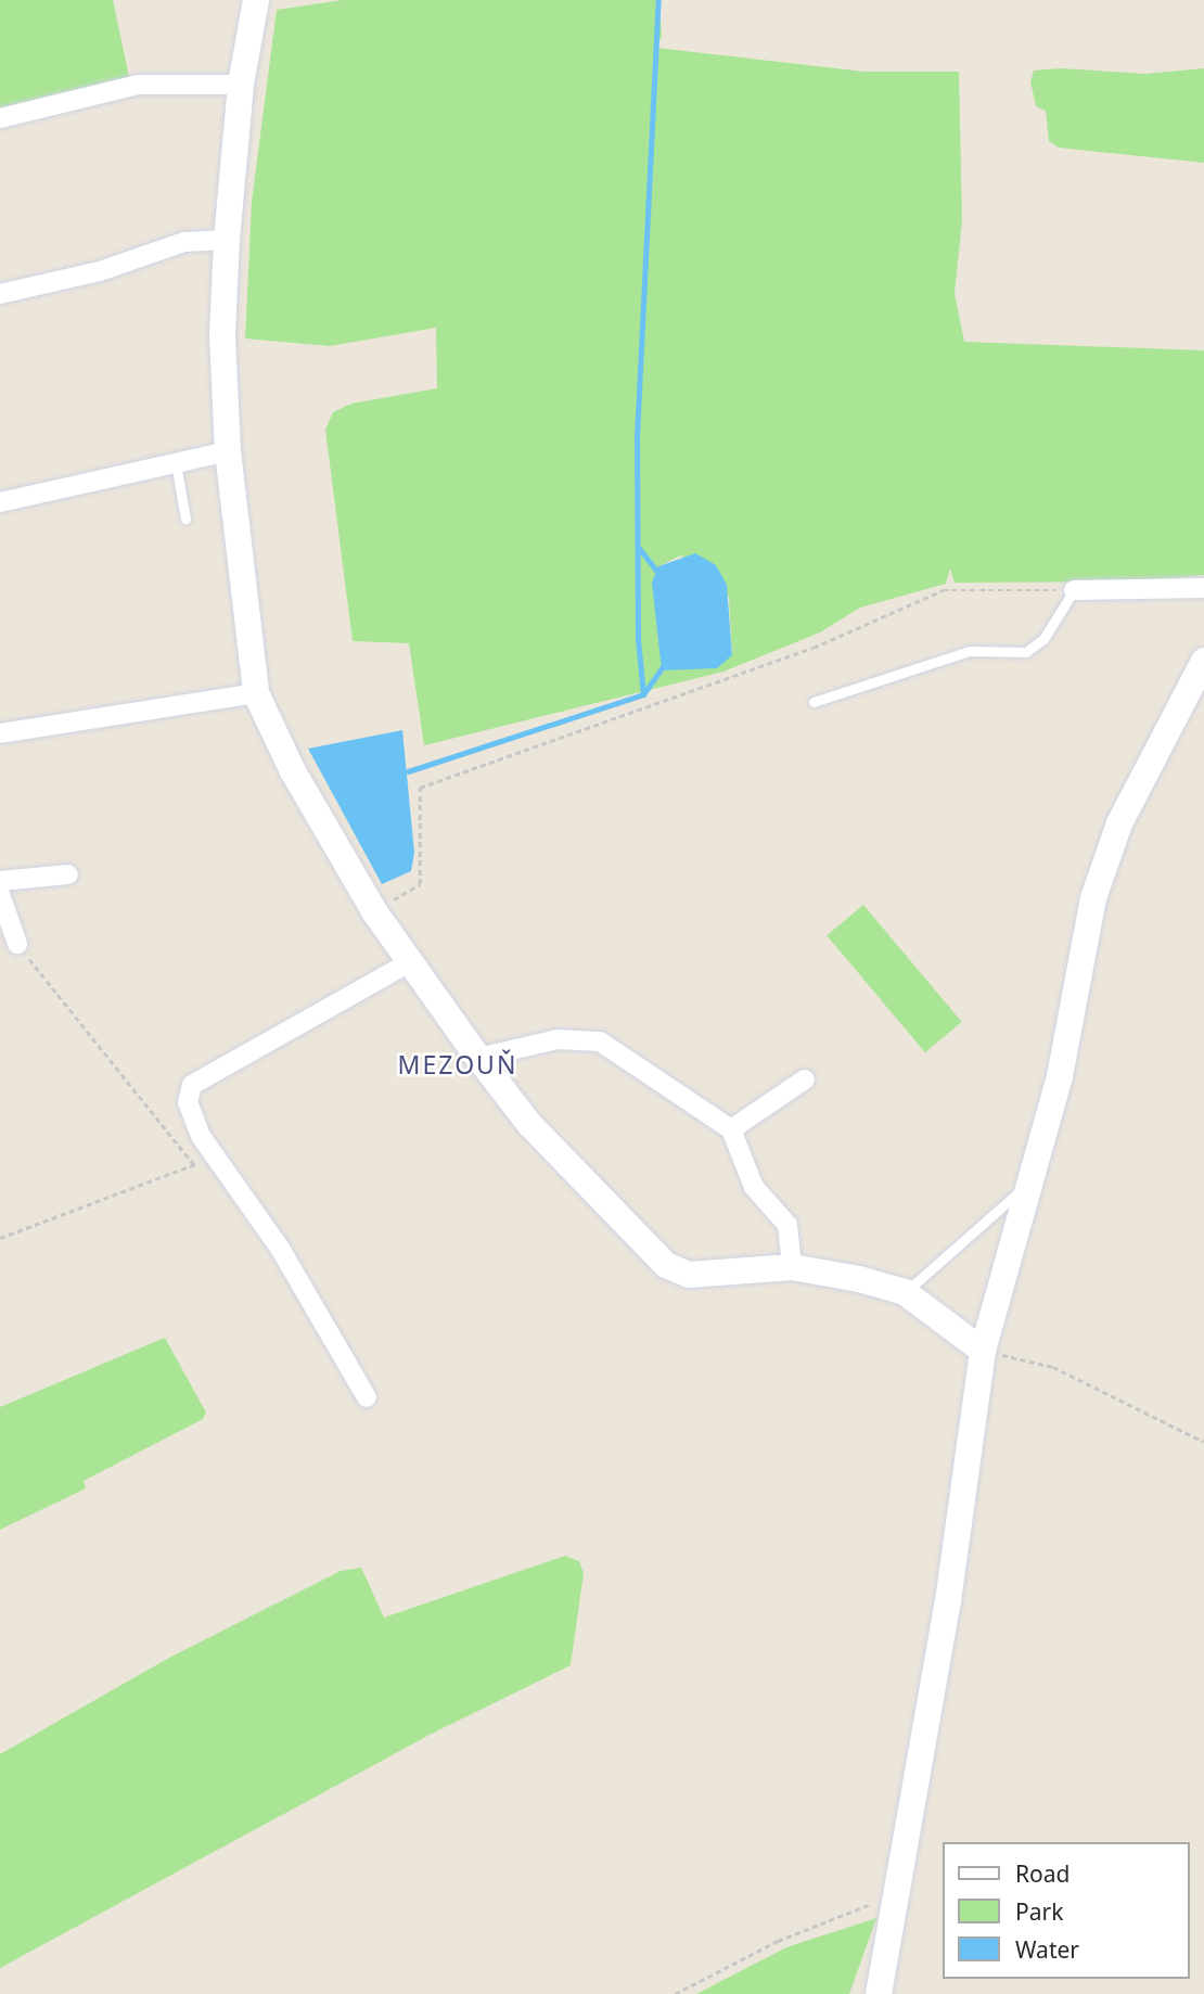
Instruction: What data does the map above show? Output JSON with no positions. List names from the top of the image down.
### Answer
{
  "districts": ["MEZOUŇ"],
  "legend": ["Road", "Park", "Water"]
}
